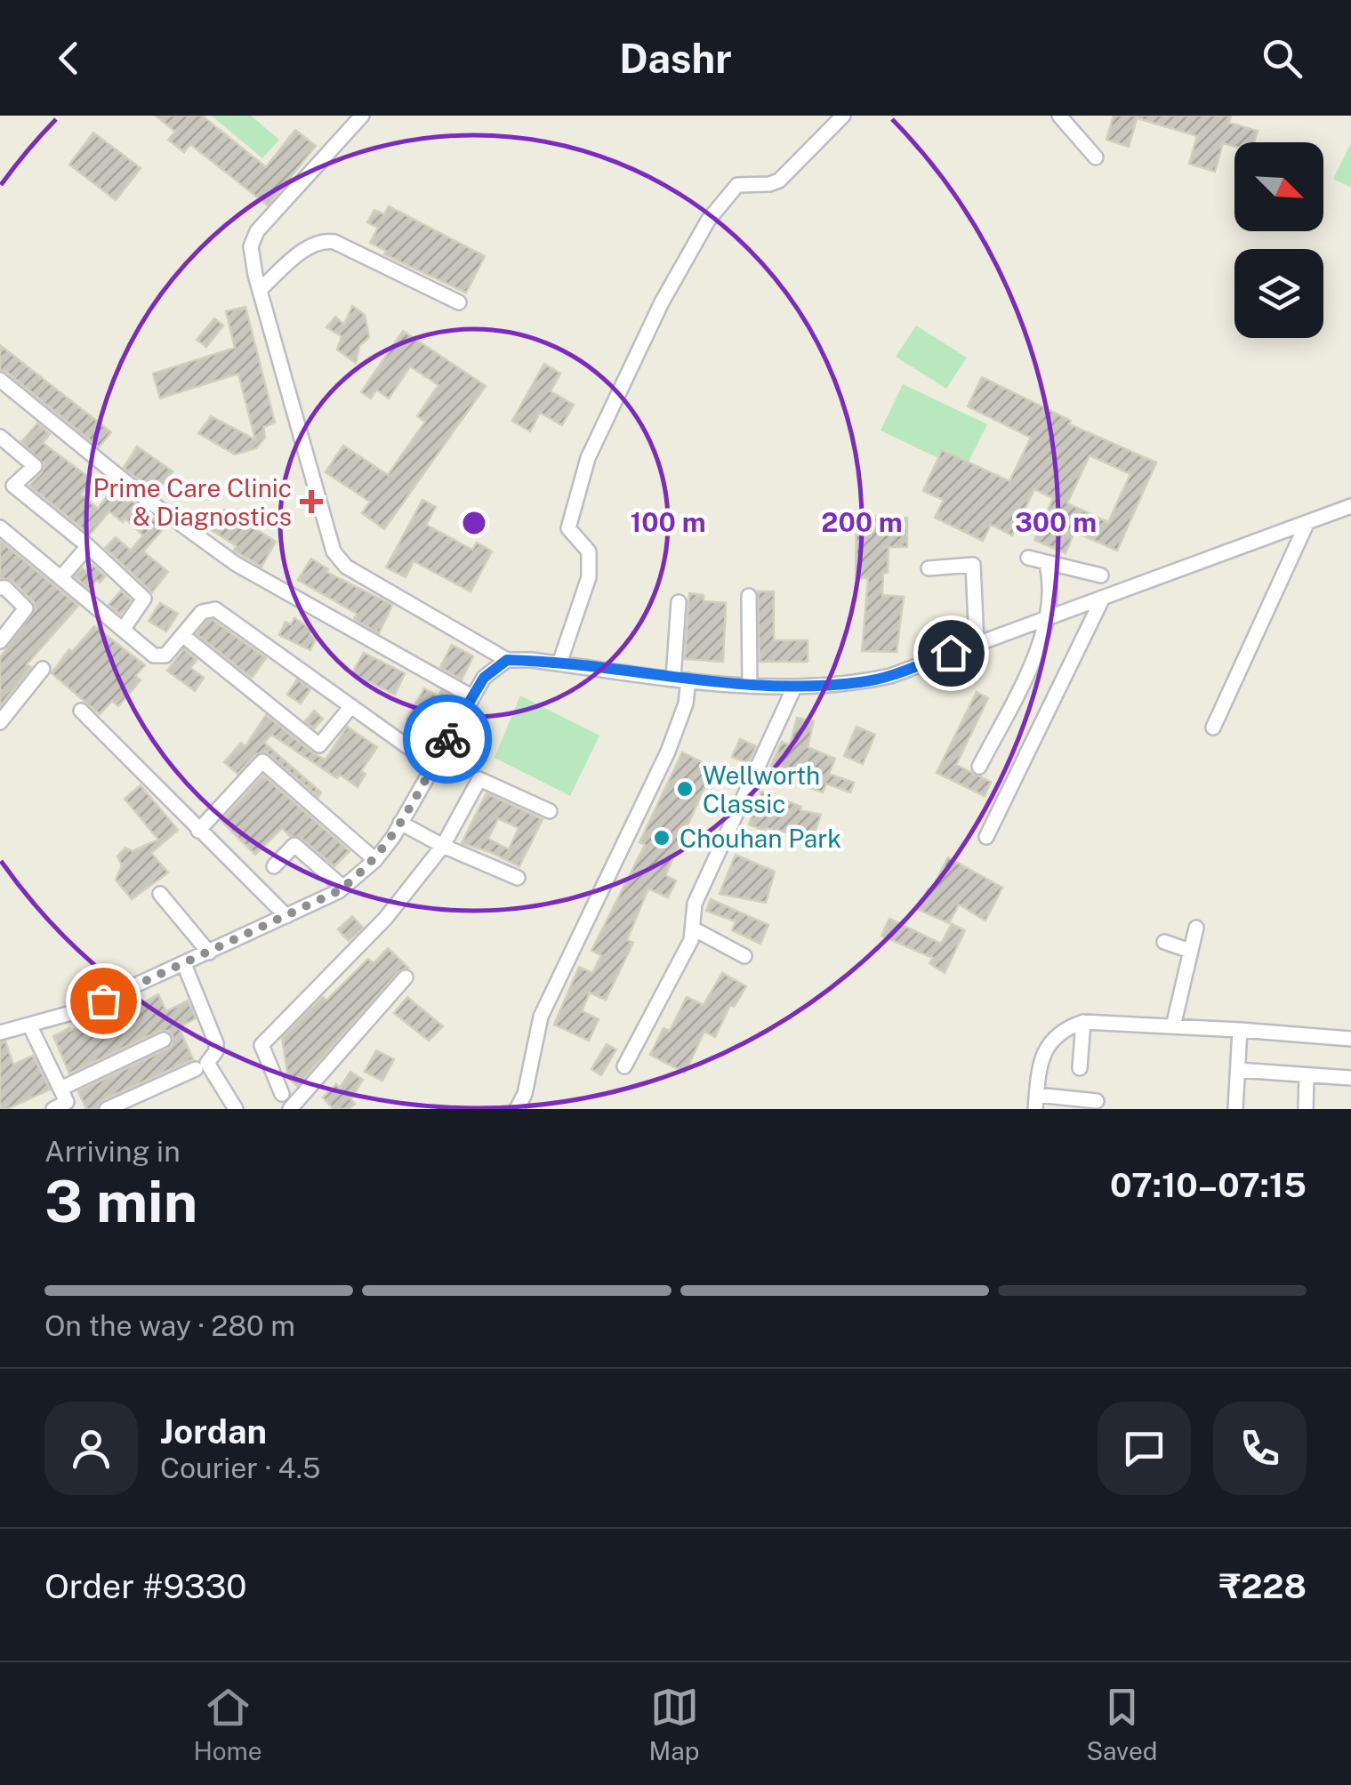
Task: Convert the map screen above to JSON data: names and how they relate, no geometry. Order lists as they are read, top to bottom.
{
  "places": {
    "health": ["Prime Care Clinic & Diagnostics"],
    "other": ["Wellworth Classic", "Chouhan Park"]
  },
  "north": "bottom right",
  "page": {
    "header": "Dashr",
    "heading": ["3 min", "Arriving in", "07:10–07:15"],
    "panel": [
      "Jordan",
      "Courier · 4.5",
      "Order #9330",
      "₹228"
    ],
    "bar": "On the way · 280 m",
    "tabs": ["Home", "Map", "Saved"]
  },
  "rings": ["100 m", "200 m", "300 m"]
}
